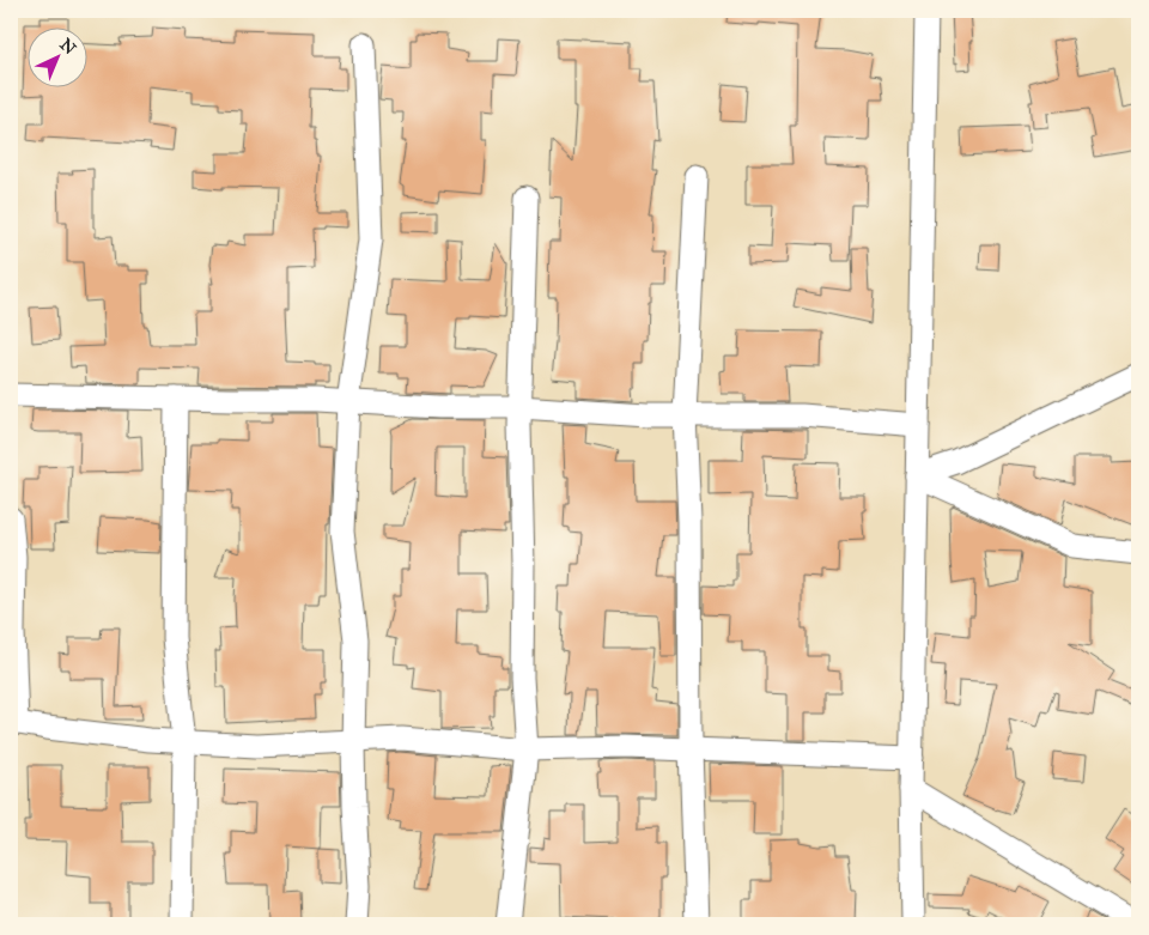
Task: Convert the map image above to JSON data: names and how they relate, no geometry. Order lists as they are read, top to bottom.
{
  "north": "top right"
}
